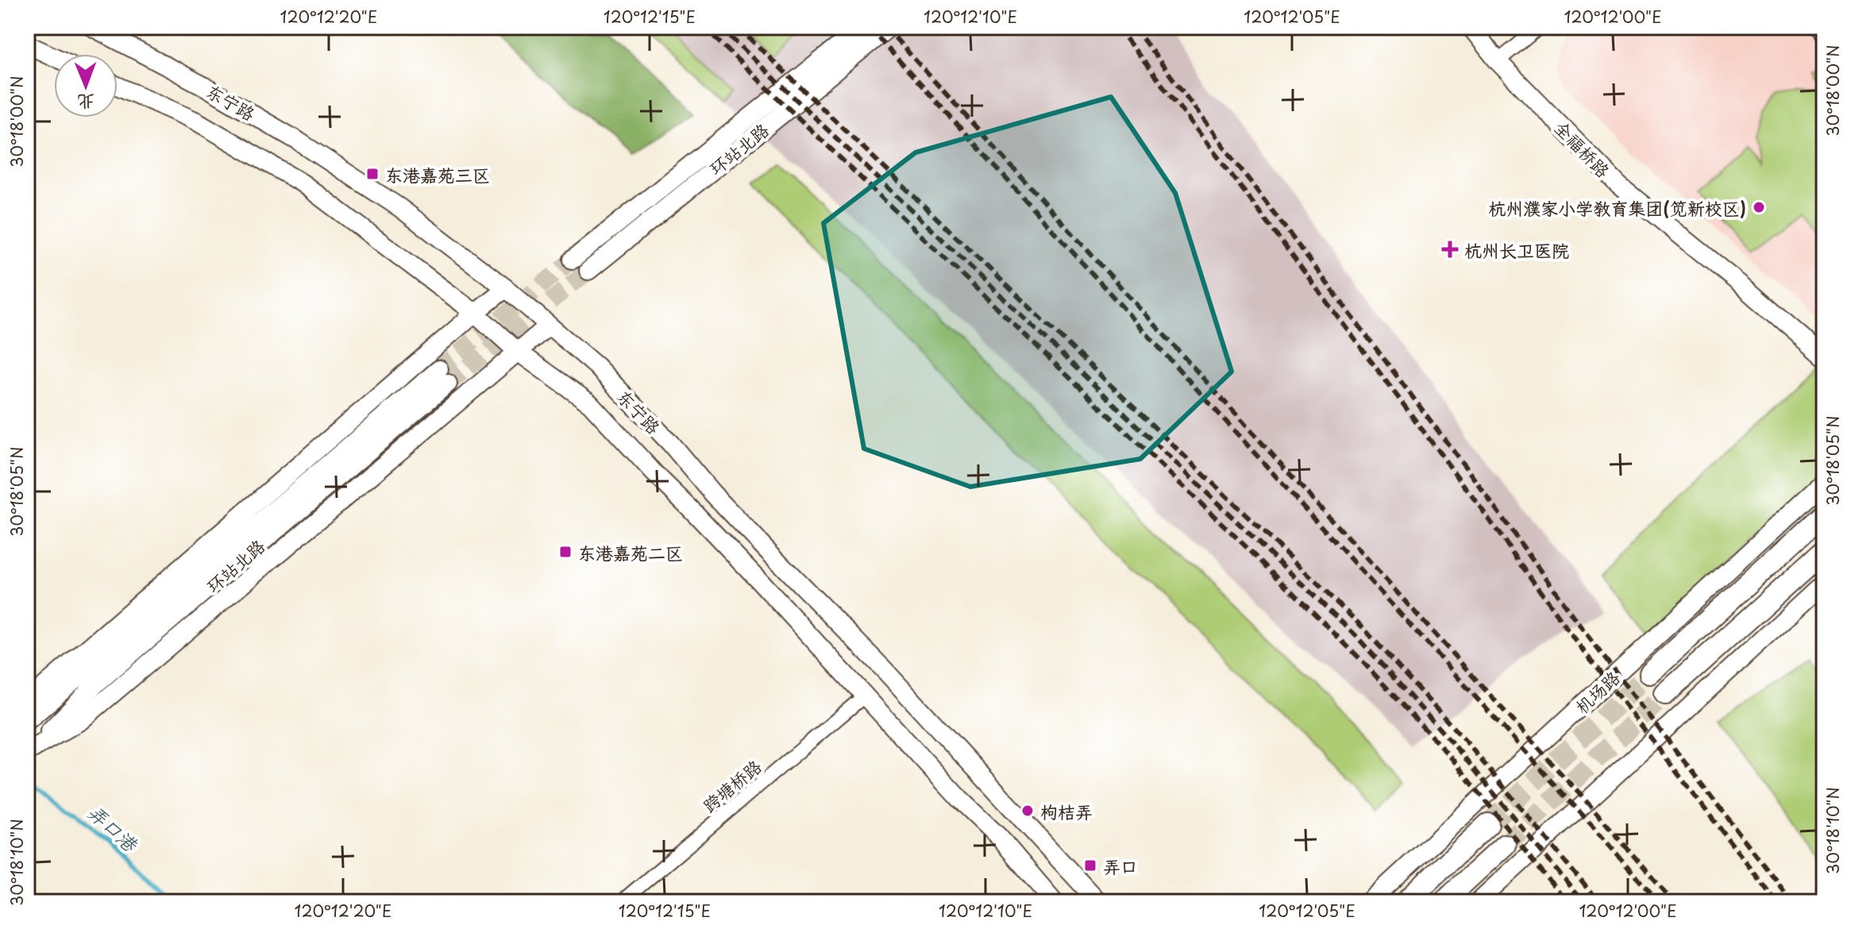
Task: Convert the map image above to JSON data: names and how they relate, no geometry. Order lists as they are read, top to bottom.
{
  "streets": {
    "main road": [
      "东宁路",
      "环站北路",
      "全福桥路",
      "机场路"
    ],
    "street": ["跨塘桥路"]
  },
  "crossings": [
    ["东宁路", "跨塘桥路"]
  ],
  "water": ["弄口港"],
  "places": {
    "transit": ["东港嘉苑三区", "东港嘉苑二区", "弄口"],
    "other": ["杭州濮家小学教育集团(笕新校区)", "枸桔弄"],
    "health": ["杭州长卫医院"]
  },
  "north": "bottom",
  "coordinates": [
    "120°12'20\"E",
    "120°12'15\"E",
    "120°12'10\"E",
    "120°12'05\"E",
    "120°12'00\"E",
    "30°18'00\"N",
    "30°18'05\"N",
    "30°18'10\"N"
  ]
}
